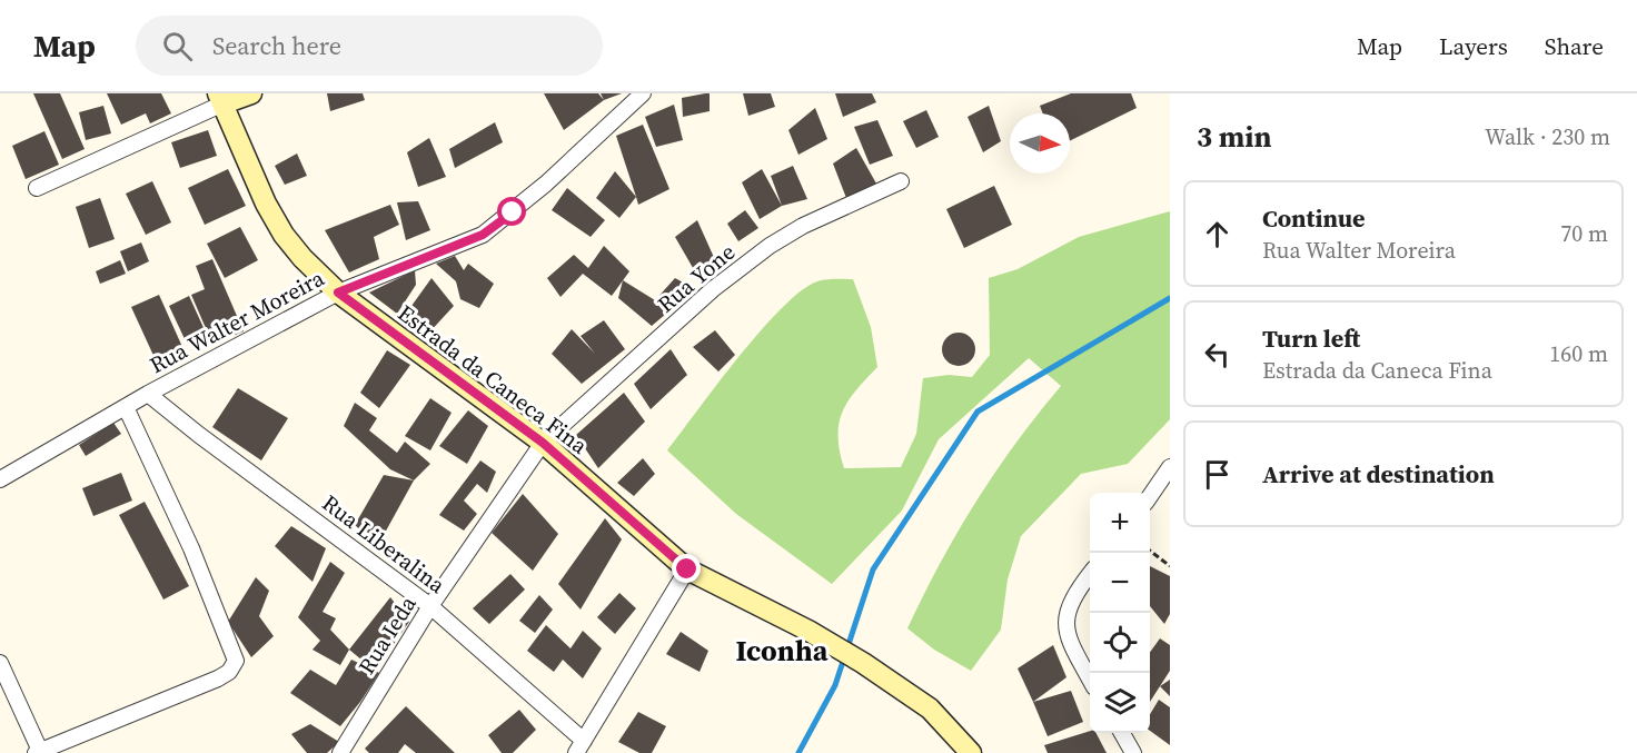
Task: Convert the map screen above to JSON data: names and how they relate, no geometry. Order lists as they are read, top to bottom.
{
  "streets": {
    "street": [
      "Rua Yone",
      "Rua Walter Moreira",
      "Estrada da Caneca Fina",
      "Rua Liberalina",
      "Rua Ieda"
    ]
  },
  "crossings": [
    ["Rua Yone", "Estrada da Caneca Fina"],
    ["Rua Yone", "Rua Ieda"],
    ["Rua Walter Moreira", "Estrada da Caneca Fina"],
    ["Rua Walter Moreira", "Rua Liberalina"],
    ["Estrada da Caneca Fina", "Rua Ieda"],
    ["Rua Liberalina", "Rua Ieda"]
  ],
  "districts": ["Iconha"],
  "north": "right",
  "page": {
    "header": "Map",
    "search": "Search here",
    "nav": ["Map", "Layers", "Share"],
    "heading": ["3 min", "Walk · 230 m"],
    "list": [
      ["Continue", "Rua Walter Moreira", "70 m"],
      ["Turn left", "Estrada da Caneca Fina", "160 m"],
      "Arrive at destination"
    ],
    "map_buttons": ["+", "−"]
  }
}
